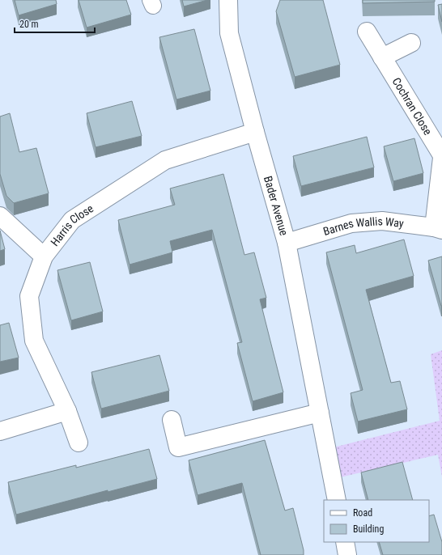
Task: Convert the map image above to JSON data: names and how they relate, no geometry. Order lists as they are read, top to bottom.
{
  "streets": {
    "street": [
      "Cochran Close",
      "Bader Avenue",
      "Harris Close",
      "Barnes Wallis Way"
    ]
  },
  "crossings": [
    ["Bader Avenue", "Harris Close"],
    ["Bader Avenue", "Barnes Wallis Way"]
  ],
  "legend": ["Road", "Building"],
  "scale_bar": "20 m"
}
